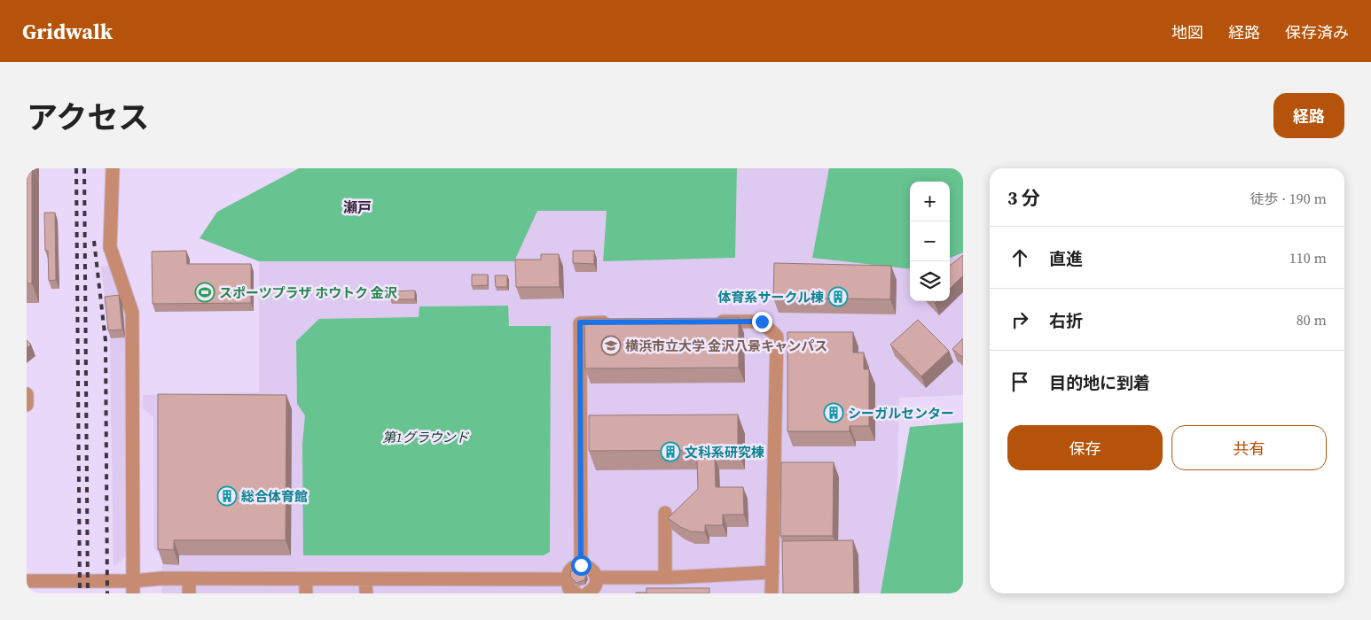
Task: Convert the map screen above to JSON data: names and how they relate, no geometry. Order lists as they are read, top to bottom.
{
  "districts": ["瀬戸"],
  "parks": ["第1グラウンド"],
  "places": {
    "sports": ["スポーツプラザ ホウトク 金沢"],
    "building": [
      "体育系サークル棟",
      "シーガルセンター",
      "文科系研究棟",
      "総合体育館"
    ],
    "school or university": ["横浜市立大学 金沢八景キャンパス"]
  },
  "page": {
    "header": "Gridwalk",
    "nav": ["地図", "経路", "保存済み"],
    "title": "アクセス",
    "buttons": [
      "経路",
      ["保存", "共有"]
    ],
    "heading": ["3 分", "徒歩 · 190 m"],
    "map_buttons": ["+", "−"],
    "list": [
      ["直進", "110 m"],
      ["右折", "80 m"],
      "目的地に到着"
    ]
  }
}
